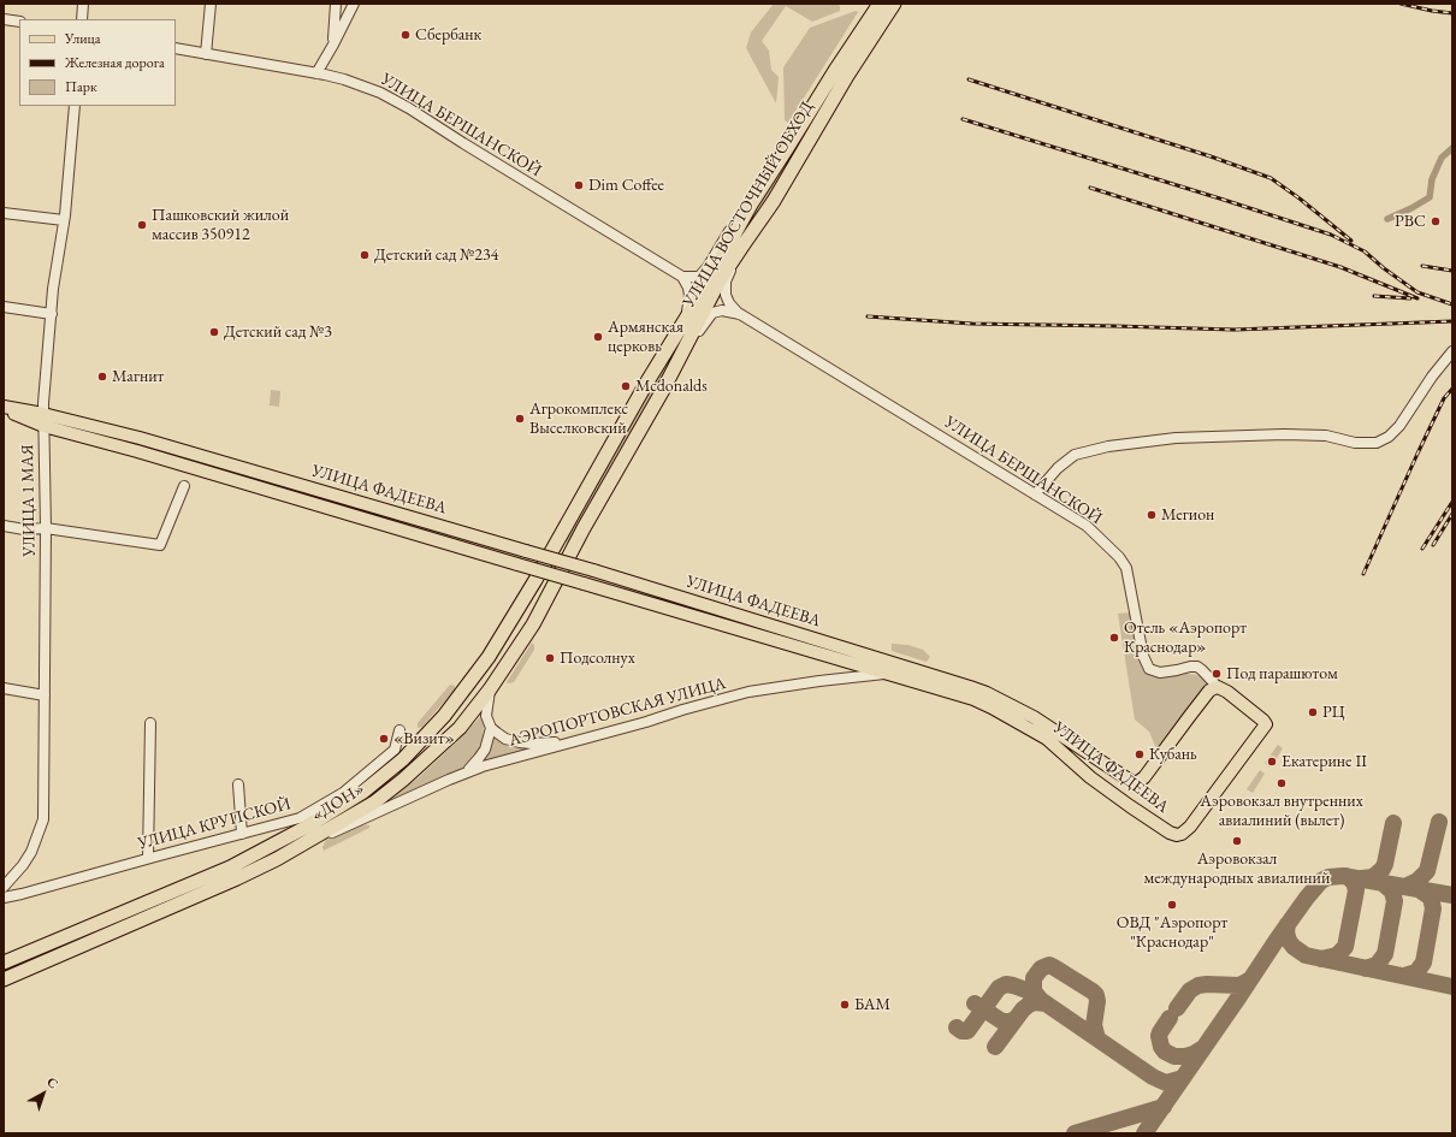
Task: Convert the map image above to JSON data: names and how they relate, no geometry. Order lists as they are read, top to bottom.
{
  "streets": {
    "highway": ["УЛИЦА ВОСТОЧНЫЙ ОБХОД", "«ДОН»"],
    "main road": ["УЛИЦА ФАДЕЕВА"],
    "street": [
      "УЛИЦА БЕРШАНСКОЙ",
      "УЛИЦА 1 МАЯ",
      "АЭРОПОРТОВСКАЯ УЛИЦА",
      "УЛИЦА КРУПСКОЙ"
    ]
  },
  "crossings": [
    ["УЛИЦА БЕРШАНСКОЙ", "УЛИЦА ВОСТОЧНЫЙ ОБХОД"],
    ["УЛИЦА БЕРШАНСКОЙ", "УЛИЦА ФАДЕЕВА"],
    ["УЛИЦА ВОСТОЧНЫЙ ОБХОД", "«ДОН»"],
    ["УЛИЦА ФАДЕЕВА", "УЛИЦА 1 МАЯ"],
    ["УЛИЦА ФАДЕЕВА", "АЭРОПОРТОВСКАЯ УЛИЦА"],
    ["АЭРОПОРТОВСКАЯ УЛИЦА", "«ДОН»"]
  ],
  "places": [
    "Сбербанк",
    "Dim Coffee",
    "РВС",
    "Пашковский жилой массив 350912",
    "Детский сад №234",
    "Детский сад №3",
    "Армянская церковь",
    "Магнит",
    "Mcdonalds",
    "Агрокомплекс Выселковский",
    "Мегион",
    "Отель «Аэропорт Краснодар»",
    "Подсолнух",
    "Под парашютом",
    "РЦ",
    "«Визит»",
    "Кубань",
    "Екатерине II",
    "Аэровокзал внутренних авиалиний (вылет)",
    "Аэровокзал международных авиалиний",
    "ОВД \"Аэропорт \"Краснодар\"",
    "БАМ"
  ],
  "legend": ["Улица", "Железная дорога", "Парк"],
  "north": "top right"
}
